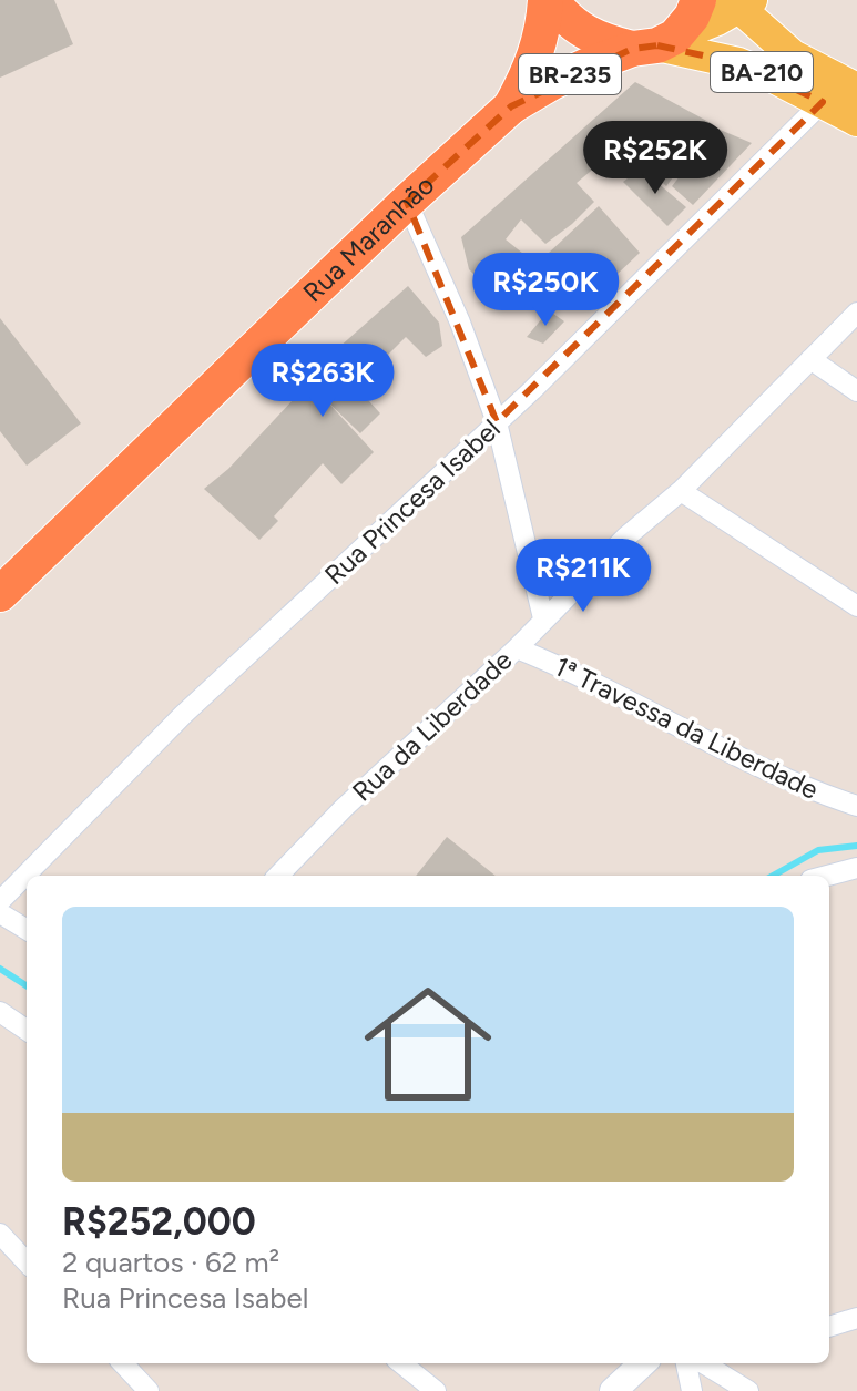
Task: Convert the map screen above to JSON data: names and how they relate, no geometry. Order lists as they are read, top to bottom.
{
  "streets": {
    "highway": ["BA-210", "BR-235", "Rua Maranhão"],
    "street": ["Rua Princesa Isabel", "Rua da Liberdade", "1ª Travessa da Liberdade"]
  },
  "crossings": [
    ["BA-210", "BR-235"],
    ["BA-210", "Rua Princesa Isabel"],
    ["BR-235", "Rua Maranhão"],
    ["Rua da Liberdade", "1ª Travessa da Liberdade"]
  ],
  "page": {
    "price": [
      "R$252K",
      "R$250K",
      "R$263K",
      "R$211K"
    ],
    "list": [
      {
        "name": "R$252,000",
        "note": "2 quartos · 62 m² · Rua Princesa Isabel"
      }
    ]
  }
}
